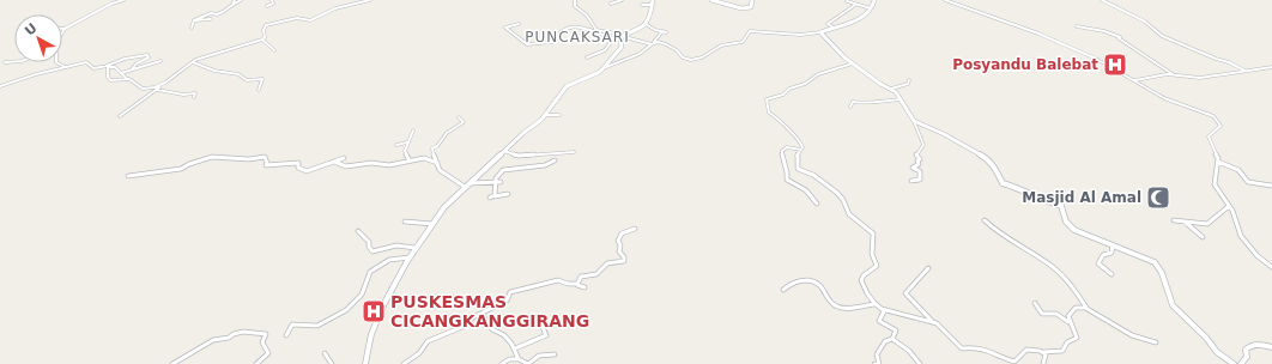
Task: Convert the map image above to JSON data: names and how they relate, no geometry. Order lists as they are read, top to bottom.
{
  "districts": ["PUNCAKSARI"],
  "places": {
    "hospital": ["Posyandu Balebat", "PUSKESMAS CICANGKANGGIRANG"],
    "mosque": ["Masjid Al Amal"]
  },
  "north": "top left"
}
